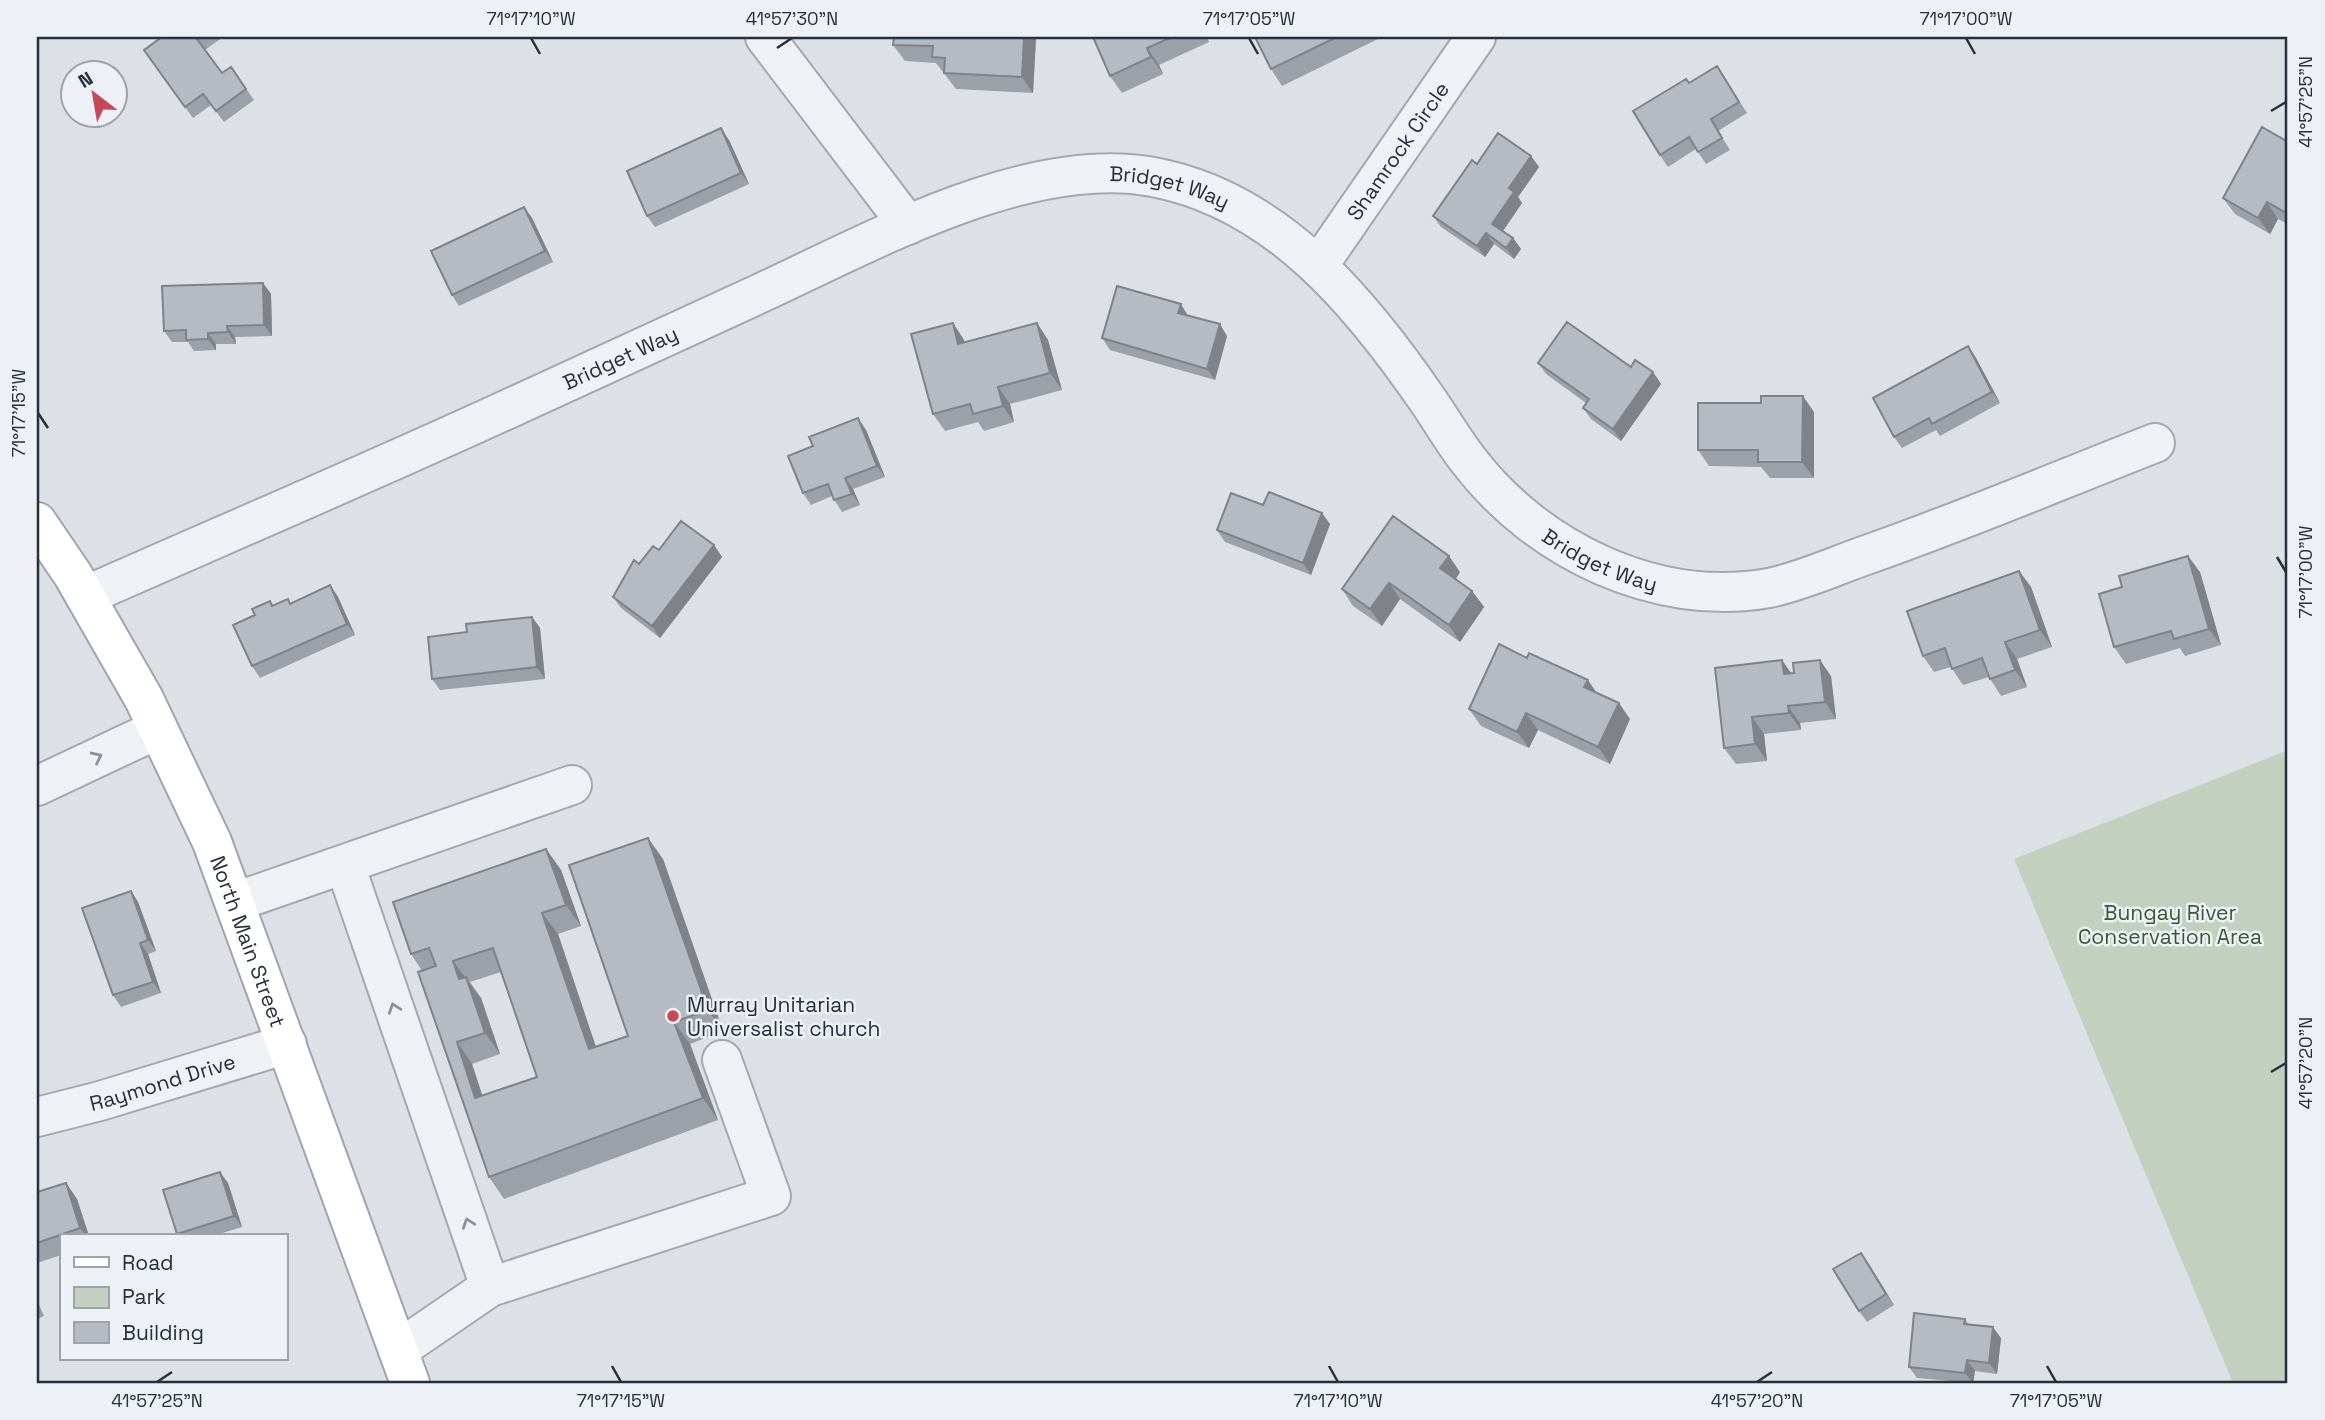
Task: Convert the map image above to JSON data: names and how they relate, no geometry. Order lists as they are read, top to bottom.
{
  "streets": {
    "main road": ["North Main Street"],
    "street": ["Shamrock Circle", "Bridget Way", "Raymond Drive"]
  },
  "crossings": [
    ["Shamrock Circle", "Bridget Way"],
    ["Bridget Way", "North Main Street"],
    ["North Main Street", "Raymond Drive"]
  ],
  "parks": ["Bungay River Conservation Area"],
  "places": ["Murray Unitarian Universalist church"],
  "legend": ["Road", "Park", "Building"],
  "north": "top left",
  "coordinates": [
    "71°17'10\"W",
    "41°57'30\"N",
    "71°17'05\"W",
    "71°17'00\"W",
    "41°57'25\"N",
    "71°17'15\"W",
    "41°57'20\"N"
  ]
}
